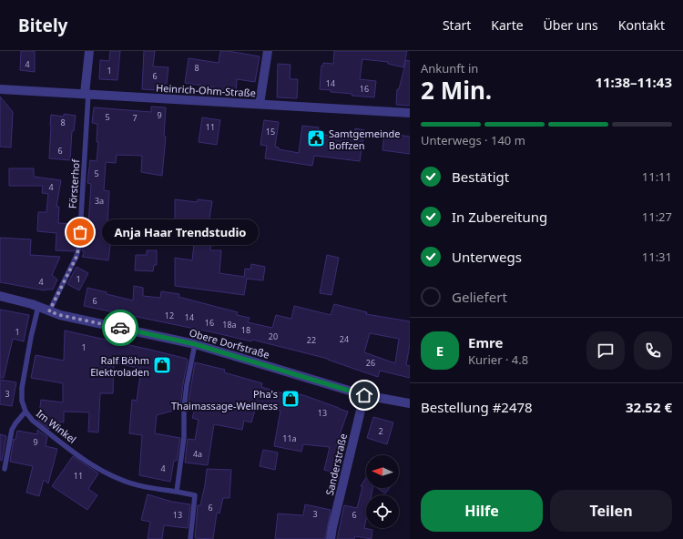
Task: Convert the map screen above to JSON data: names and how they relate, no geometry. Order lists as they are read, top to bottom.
{
  "streets": {
    "street": ["Heinrich-Ohm-Straße", "Obere Dorfstraße", "Sanderstraße"],
    "lane": ["Försterhof", "Im Winkel"]
  },
  "crossings": [
    ["Heinrich-Ohm-Straße", "Försterhof"],
    ["Försterhof", "Obere Dorfstraße"],
    ["Obere Dorfstraße", "Im Winkel"],
    ["Obere Dorfstraße", "Sanderstraße"]
  ],
  "places": {
    "public building": ["Samtgemeinde Boffzen"],
    "other": ["Anja Haar Trendstudio"],
    "shop": ["Ralf Böhm Elektroladen", "Pha's Thaimassage-Wellness"]
  },
  "house_numbers": [
    "4",
    "8",
    "1",
    "6",
    "14",
    "16",
    "9",
    "5",
    "7",
    "8",
    "11",
    "15",
    "6",
    "5",
    "4",
    "3a",
    "1",
    "4",
    "6",
    "12",
    "14",
    "16",
    "18a",
    "18",
    "1",
    "20",
    "24",
    "22",
    "1",
    "26",
    "3",
    "13",
    "2",
    "11a",
    "9",
    "4a",
    "4",
    "11",
    "6",
    "3",
    "13",
    "6"
  ],
  "north": "left",
  "page": {
    "header": "Bitely",
    "nav": [
      "Start",
      "Karte",
      "Über uns",
      "Kontakt"
    ],
    "heading": ["2 Min.", "Ankunft in", "11:38–11:43"],
    "panel": [
      "Emre",
      "Kurier · 4.8",
      "Bestellung #2478",
      "32.52 €"
    ],
    "bar": "Unterwegs · 140 m",
    "list": [
      ["Bestätigt", "11:11"],
      ["In Zubereitung", "11:27"],
      ["Unterwegs", "11:31"],
      "Geliefert"
    ],
    "bubble": "Anja Haar Trendstudio",
    "round": "E",
    "buttons": ["Hilfe", "Teilen"]
  }
}
